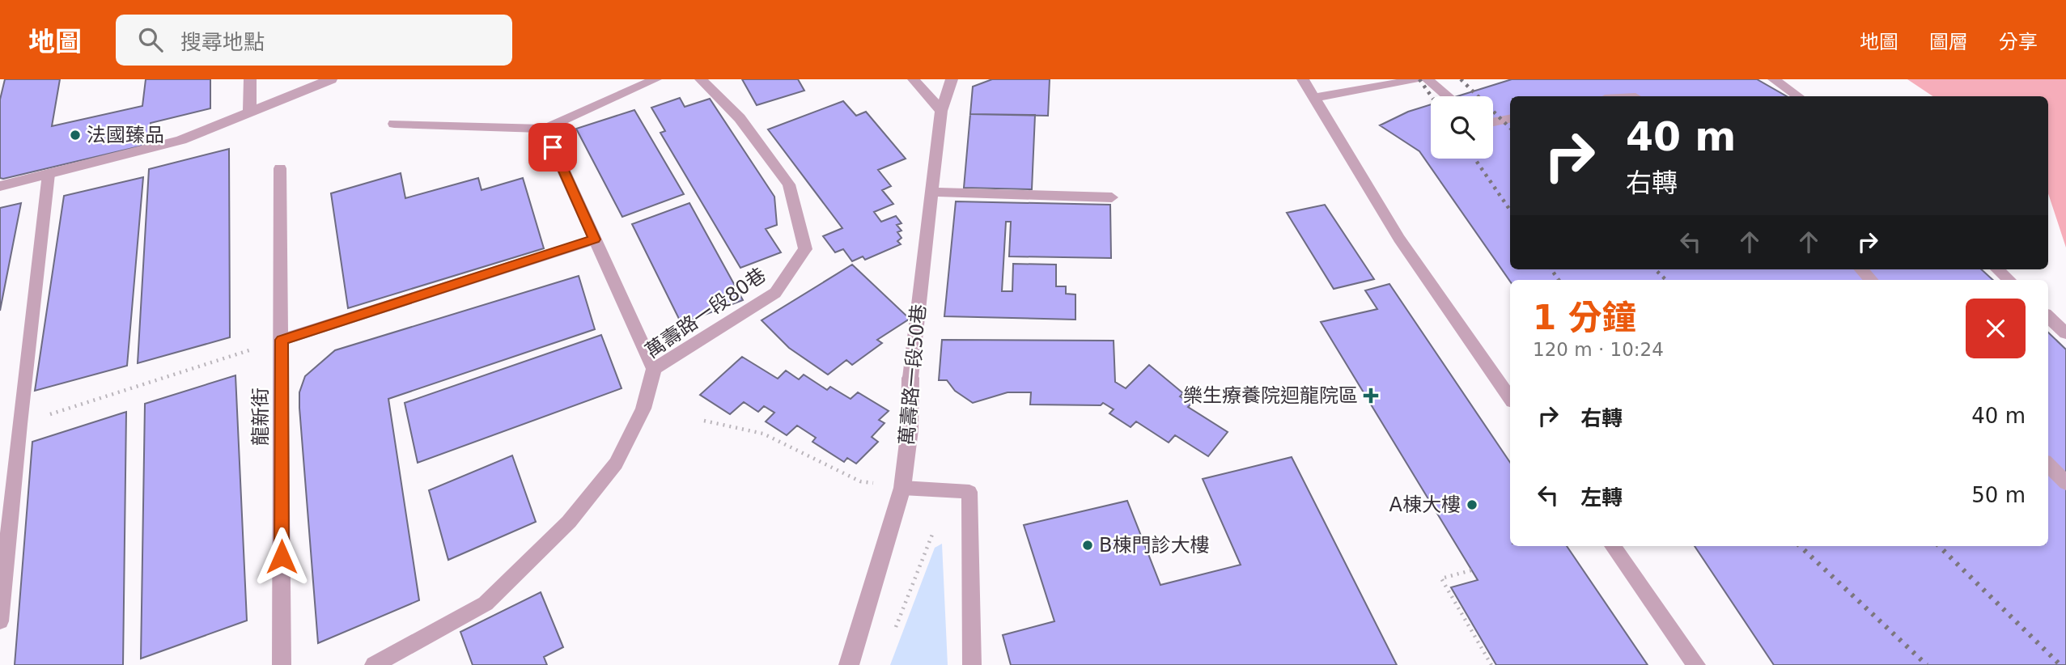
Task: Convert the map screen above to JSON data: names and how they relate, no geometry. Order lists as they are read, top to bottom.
{
  "streets": {
    "street": ["萬壽路一段50巷"],
    "lane": ["萬壽路一段80巷", "龍新街"]
  },
  "places": {
    "other": ["法國臻品", "A棟大樓", "B棟門診大樓"],
    "health": ["樂生療養院迴龍院區"]
  },
  "page": {
    "header": "地圖",
    "search": "搜尋地點",
    "nav": ["地圖", "圖層", "分享"],
    "turn": ["40 m", "右轉"],
    "heading": ["1 分鐘", "120 m · 10:24"],
    "list": [
      {
        "name": "右轉",
        "value": "40 m"
      },
      {
        "name": "左轉",
        "value": "50 m"
      }
    ]
  }
}
